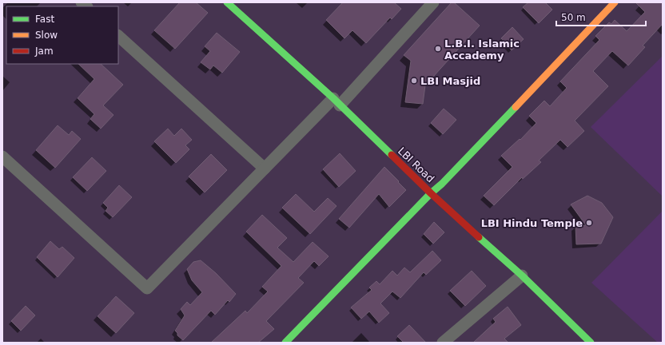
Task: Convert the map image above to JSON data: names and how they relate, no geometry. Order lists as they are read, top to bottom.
{
  "streets": {
    "street": ["LBI Road"]
  },
  "places": ["L.B.I. Islamic Accademy", "LBI Masjid", "LBI Hindu Temple"],
  "legend": ["Fast", "Slow", "Jam"],
  "scale_bar": "50 m"
}
